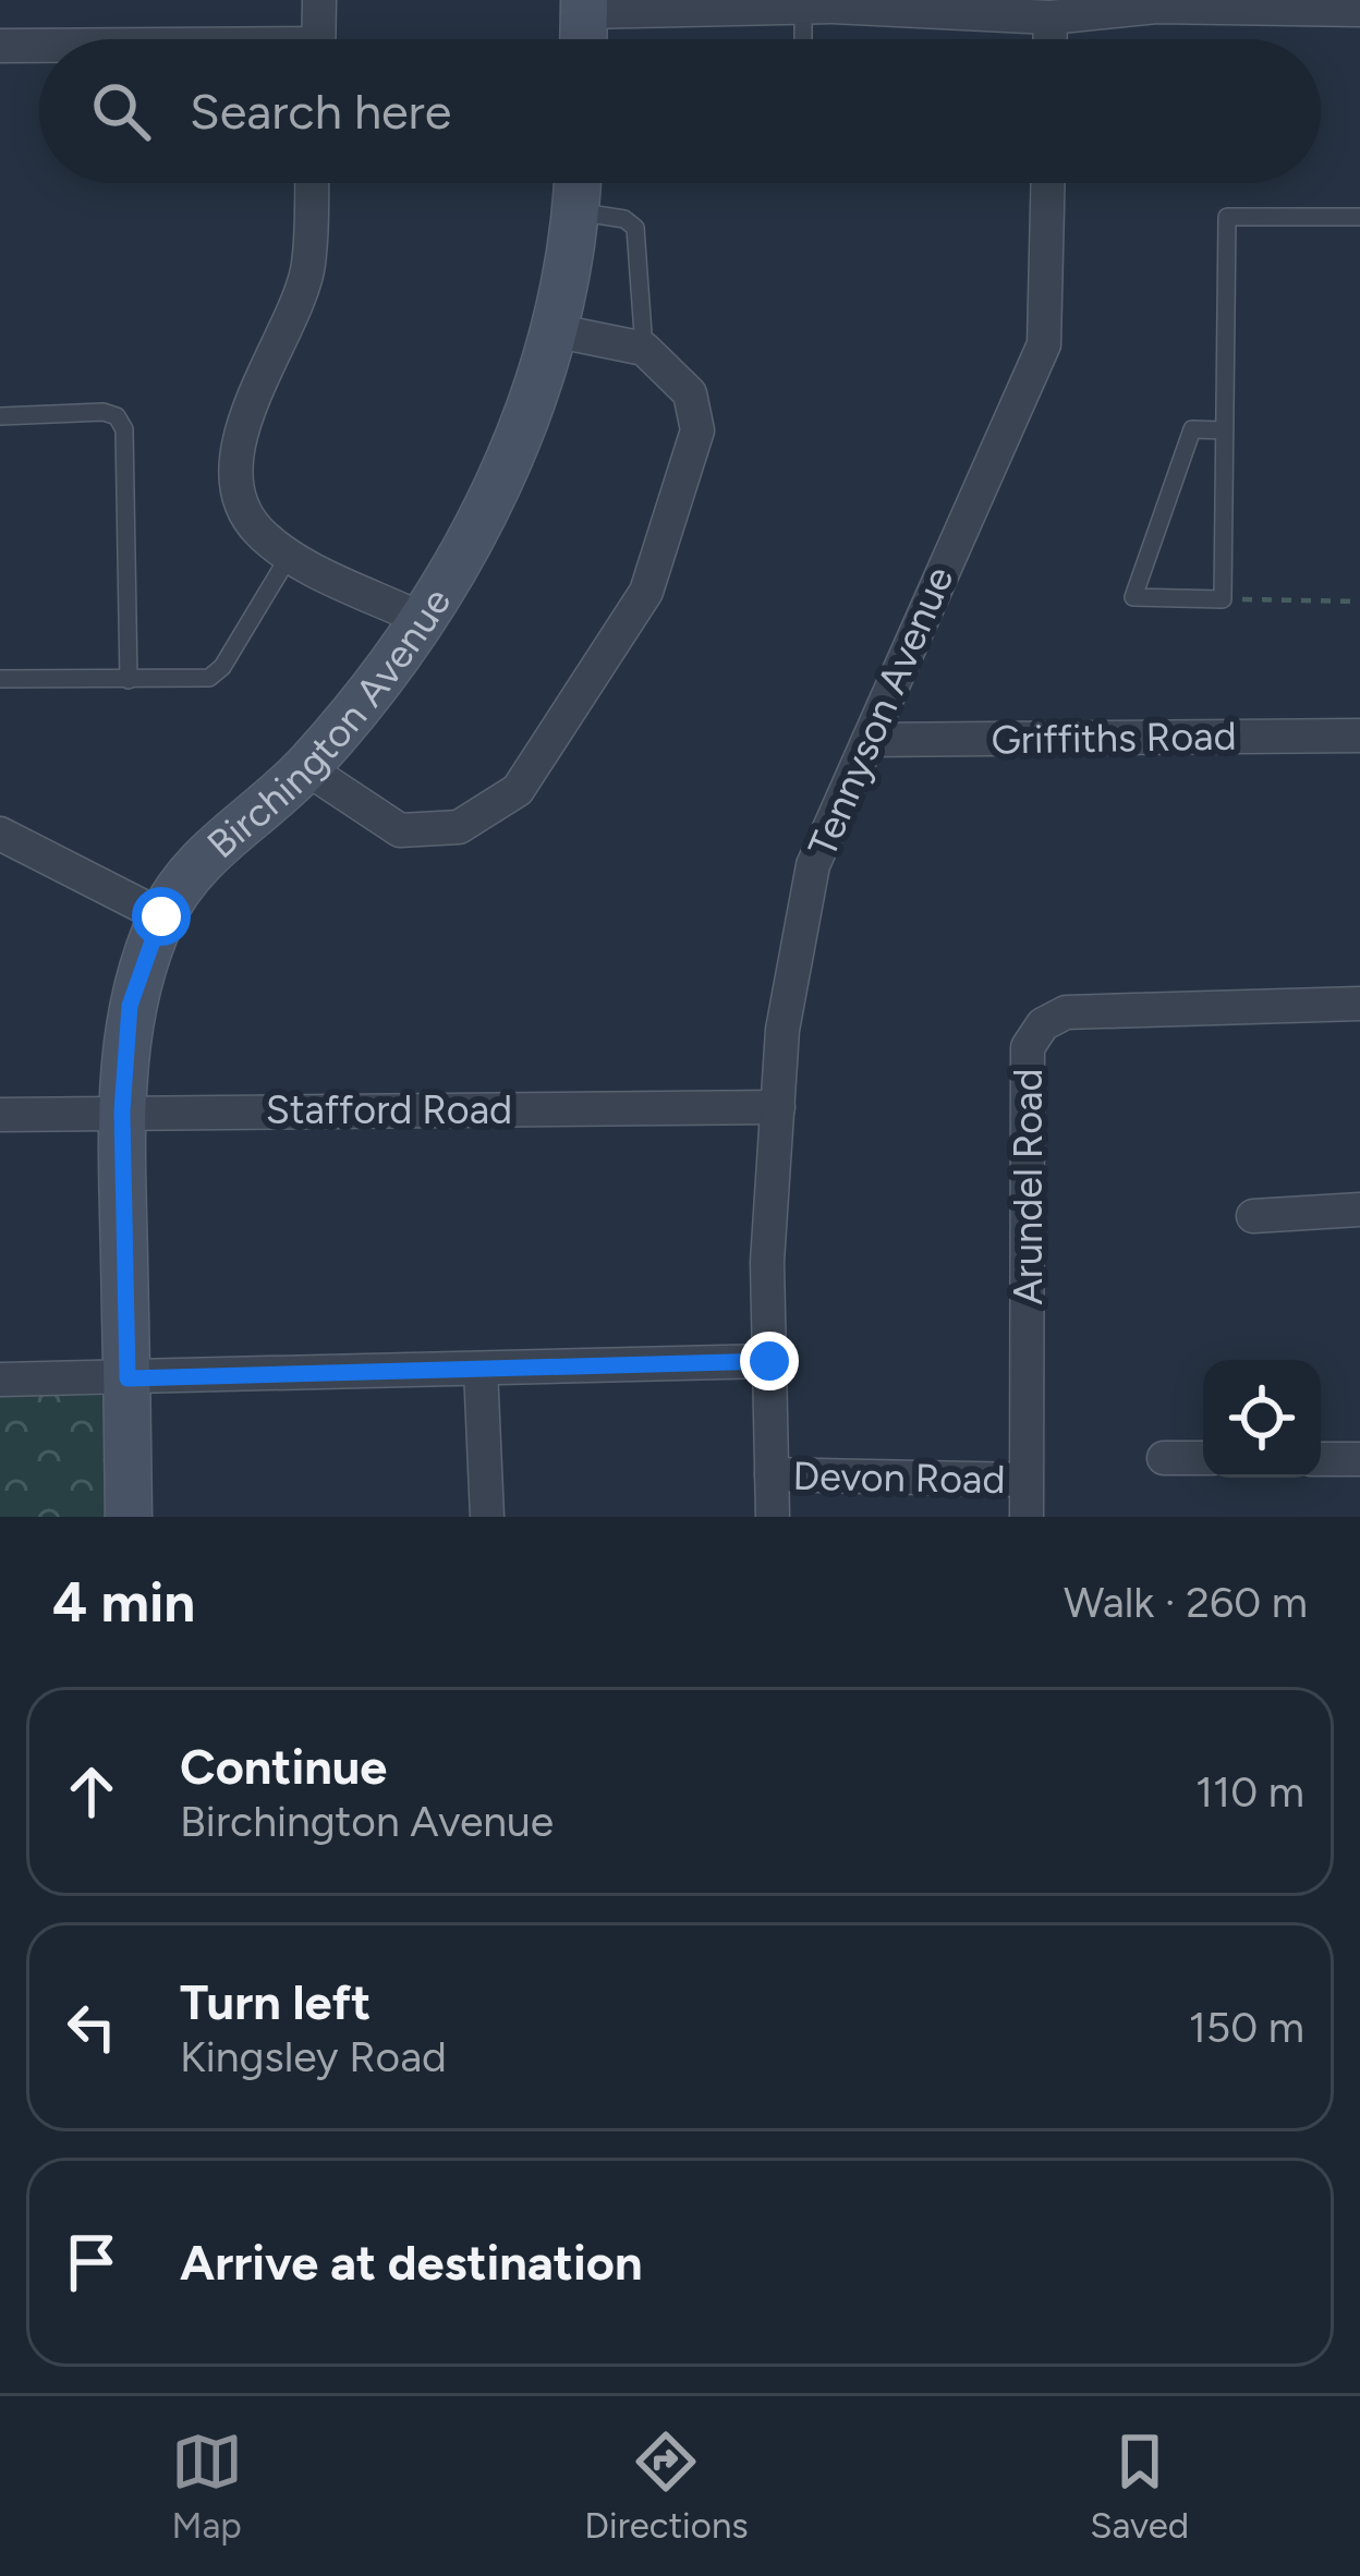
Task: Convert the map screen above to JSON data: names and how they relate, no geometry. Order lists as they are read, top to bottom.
{
  "streets": {
    "street": [
      "Tennyson Avenue",
      "Birchington Avenue",
      "Griffiths Road",
      "Stafford Road",
      "Arundel Road",
      "Devon Road"
    ]
  },
  "crossings": [
    ["Tennyson Avenue", "Griffiths Road"],
    ["Tennyson Avenue", "Stafford Road"],
    ["Tennyson Avenue", "Devon Road"],
    ["Birchington Avenue", "Stafford Road"],
    ["Arundel Road", "Devon Road"]
  ],
  "page": {
    "search": "Search here",
    "heading": ["4 min", "Walk · 260 m"],
    "list": [
      ["Continue", "Birchington Avenue", "110 m"],
      ["Turn left", "Kingsley Road", "150 m"],
      "Arrive at destination"
    ],
    "nav": ["Map", "Directions", "Saved"]
  }
}
